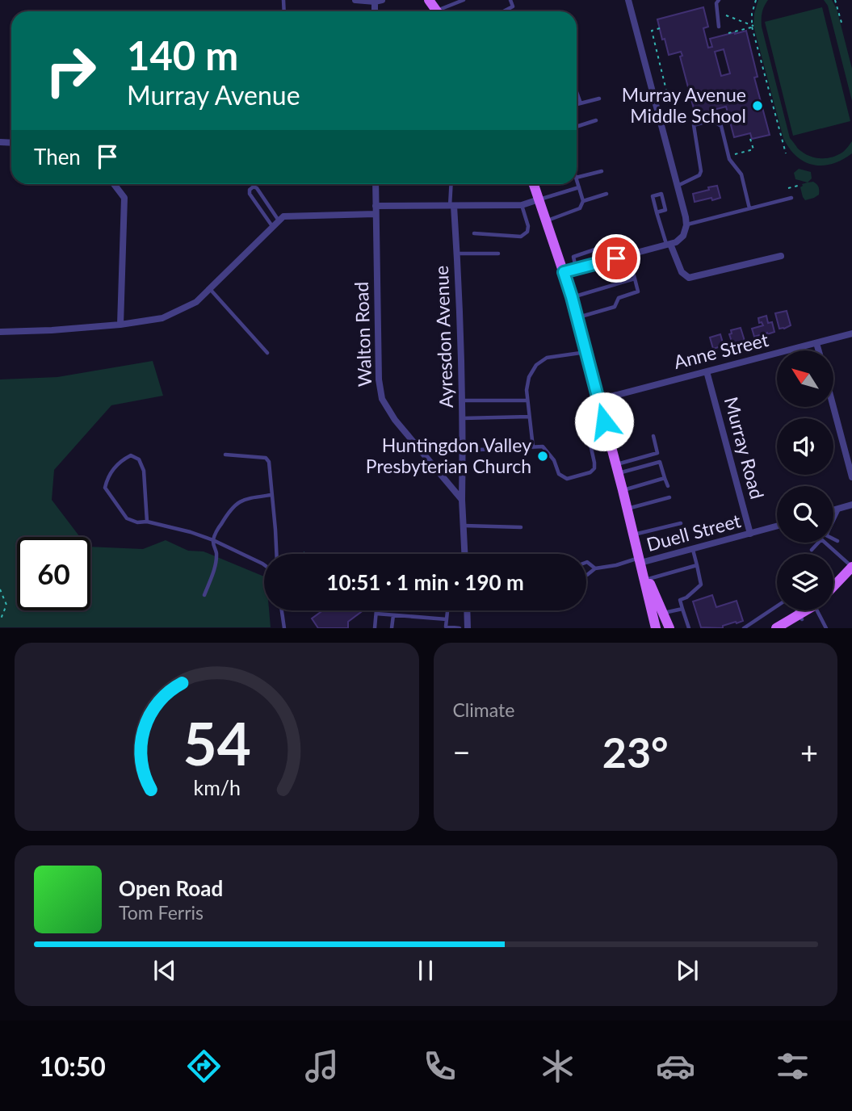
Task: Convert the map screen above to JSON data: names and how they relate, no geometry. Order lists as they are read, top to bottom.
{
  "streets": {
    "street": [
      "Walton Road",
      "Ayresdon Avenue",
      "Anne Street",
      "Murray Road",
      "Duell Street"
    ]
  },
  "crossings": [
    ["Walton Road", "Ayresdon Avenue"],
    ["Anne Street", "Murray Road"],
    ["Murray Road", "Duell Street"]
  ],
  "places": ["Murray Avenue Middle School", "Huntingdon Valley Presbyterian Church"],
  "north": "top left",
  "page": {
    "turn": ["140 m", "Murray Avenue"],
    "then": "Then",
    "limit": "60",
    "trip": "10:51 · 1 min · 190 m",
    "tile": "Climate",
    "heat": ["−", "23°", "+"],
    "song": ["Open Road", "Tom Ferris"],
    "tabs": "10:50",
    "gauge": ["54", "km/h"]
  }
}
